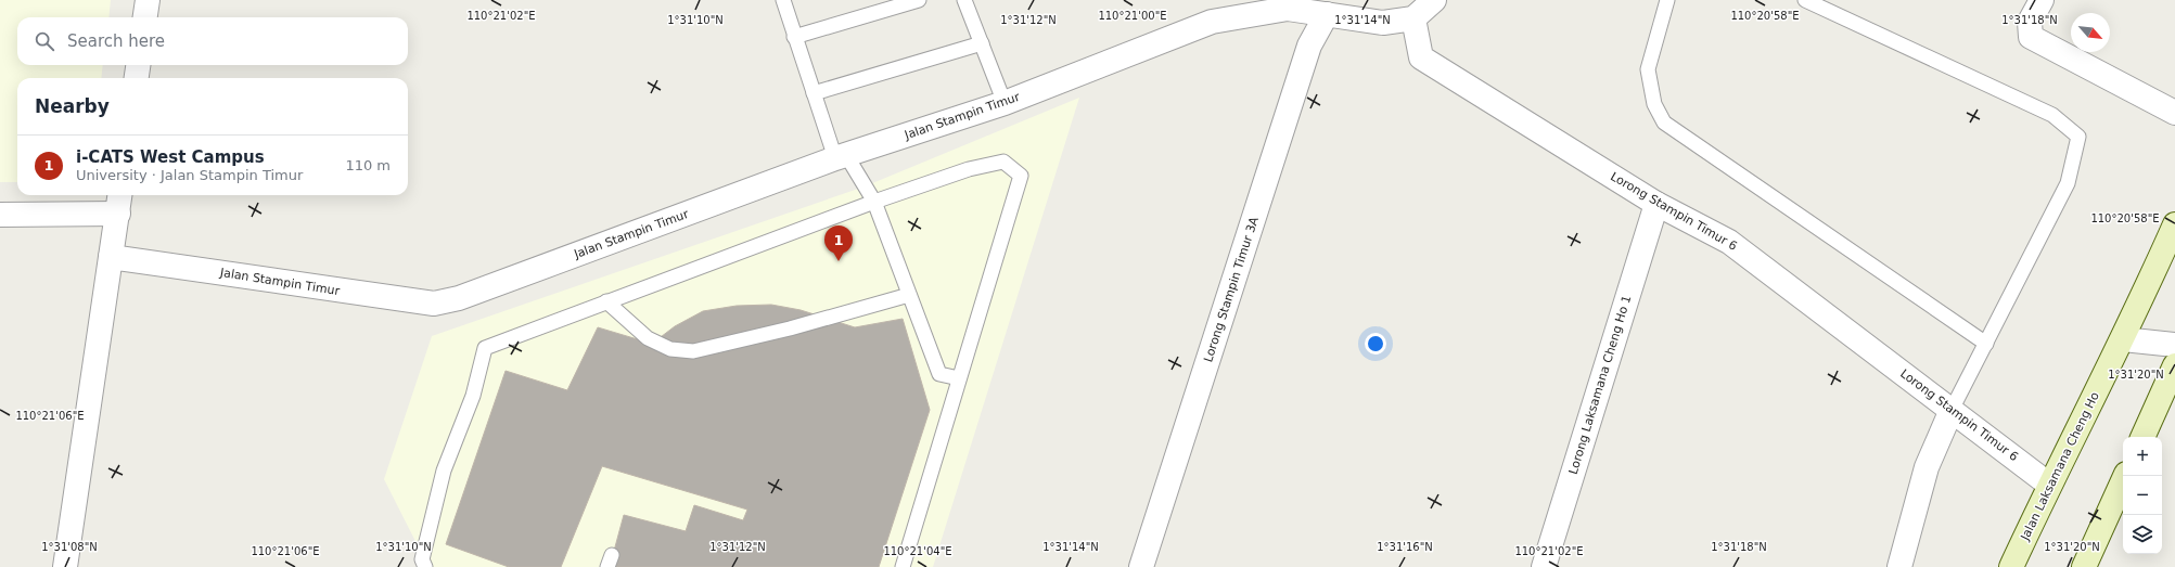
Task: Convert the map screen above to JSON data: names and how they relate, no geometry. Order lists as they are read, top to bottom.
{
  "streets": {
    "main road": ["Jalan Laksamana Cheng Ho"],
    "street": [
      "Jalan Stampin Timur",
      "Lorong Stampin Timur 6",
      "Lorong Stampin Timur 3A",
      "Lorong Laksamana Cheng Ho 1"
    ]
  },
  "crossings": [
    ["Jalan Stampin Timur", "Lorong Stampin Timur 6"],
    ["Jalan Stampin Timur", "Lorong Stampin Timur 3A"],
    ["Lorong Stampin Timur 6", "Lorong Laksamana Cheng Ho 1"],
    ["Lorong Stampin Timur 6", "Jalan Laksamana Cheng Ho"]
  ],
  "north": "bottom right",
  "page": {
    "search": "Search here",
    "heading": "Nearby",
    "list": [
      {
        "mark": "1",
        "name": "i-CATS West Campus",
        "note": "University · Jalan Stampin Timur",
        "value": "110 m"
      }
    ],
    "pins": "1",
    "map_buttons": ["+", "−"]
  },
  "coordinates": [
    "110°21'02\"E",
    "110°21'00\"E",
    "110°20'58\"E",
    "1°31'10\"N",
    "1°31'12\"N",
    "1°31'14\"N",
    "1°31'18\"N",
    "1°31'20\"N",
    "110°21'06\"E",
    "1°31'08\"N",
    "1°31'16\"N",
    "110°21'04\"E"
  ]
}
